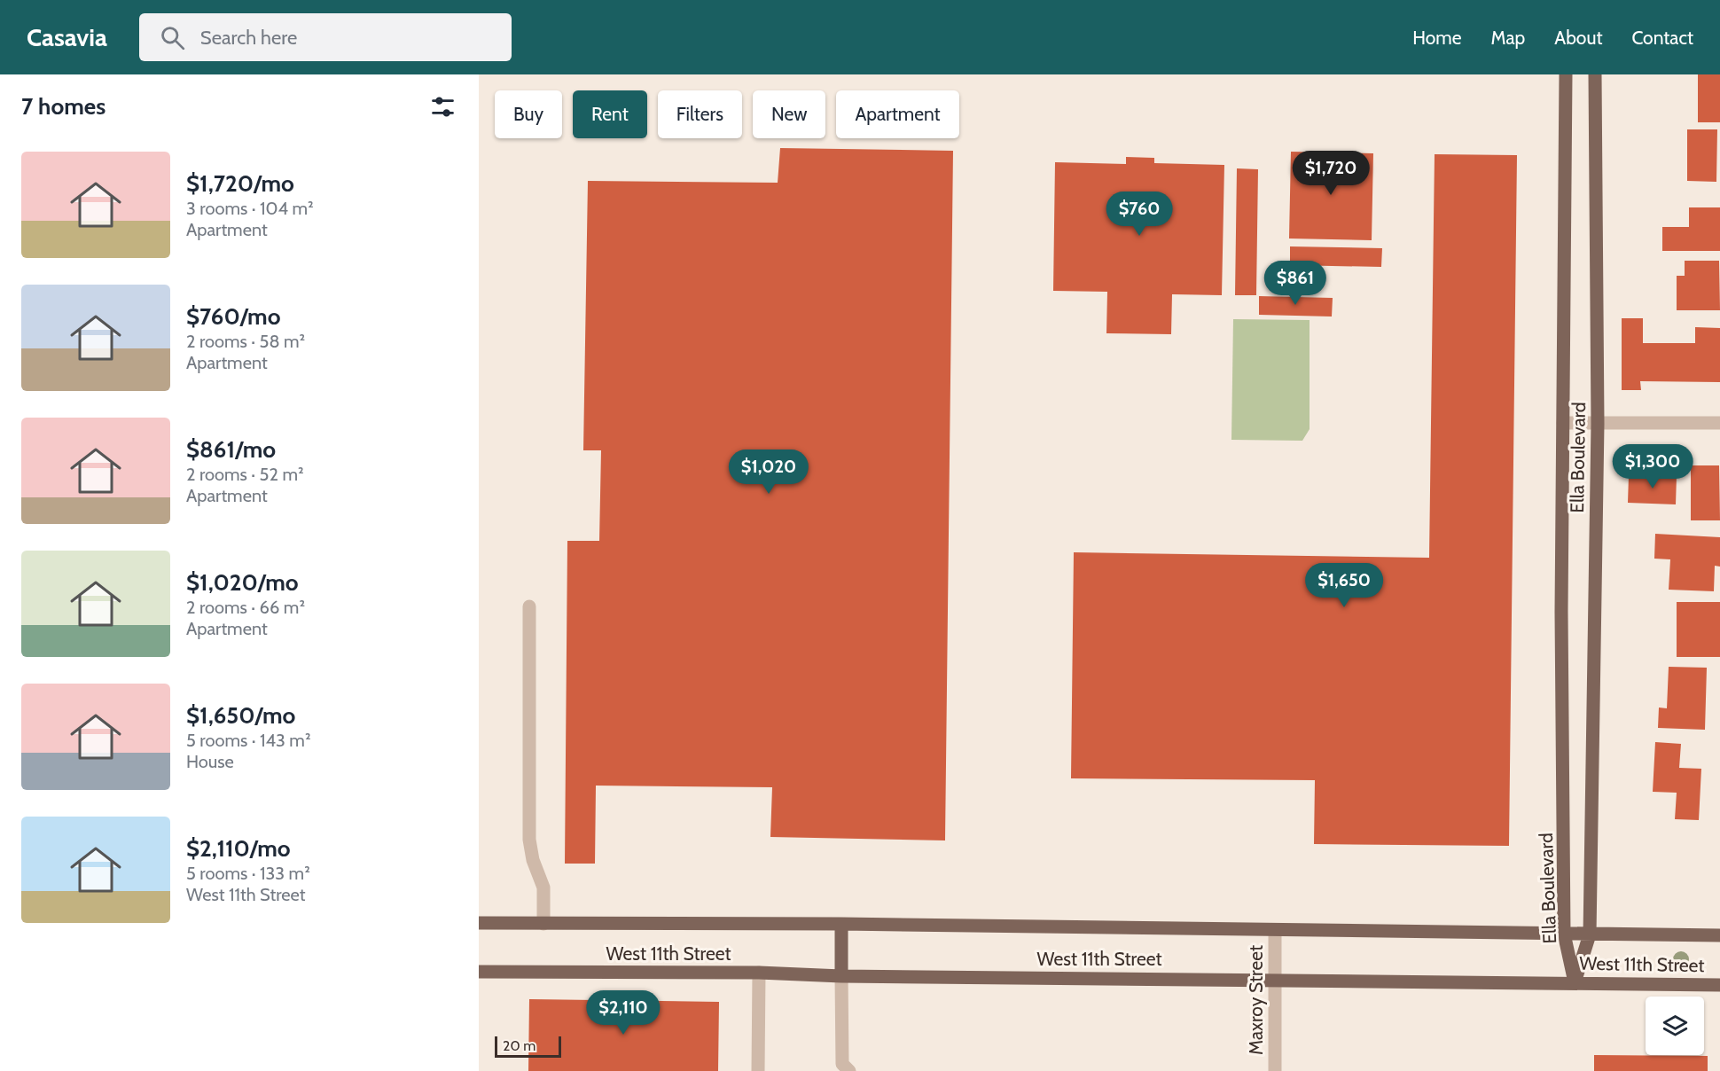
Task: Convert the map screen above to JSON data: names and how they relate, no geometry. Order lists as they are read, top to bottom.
{
  "streets": {
    "main road": ["Ella Boulevard", "West 11th Street"],
    "street": ["Maxroy Street"]
  },
  "crossings": [
    ["Ella Boulevard", "West 11th Street"],
    ["West 11th Street", "Maxroy Street"]
  ],
  "scale_bar": "20 m",
  "page": {
    "header": "Casavia",
    "search": "Search here",
    "nav": [
      "Home",
      "Map",
      "About",
      "Contact"
    ],
    "heading": "7 homes",
    "chip": [
      "Buy",
      "Rent",
      "Filters",
      "New",
      "Apartment"
    ],
    "list": [
      {
        "name": "$1,720/mo",
        "note": "3 rooms · 104 m² · Apartment"
      },
      {
        "name": "$760/mo",
        "note": "2 rooms · 58 m² · Apartment"
      },
      {
        "name": "$861/mo",
        "note": "2 rooms · 52 m² · Apartment"
      },
      {
        "name": "$1,020/mo",
        "note": "2 rooms · 66 m² · Apartment"
      },
      {
        "name": "$1,650/mo",
        "note": "5 rooms · 143 m² · House"
      },
      {
        "name": "$2,110/mo",
        "note": "5 rooms · 133 m² · West 11th Street"
      }
    ],
    "price": [
      "$1,720",
      "$760",
      "$861",
      "$1,300",
      "$1,020",
      "$1,650",
      "$2,110"
    ],
    "scale": "20 m"
  }
}
